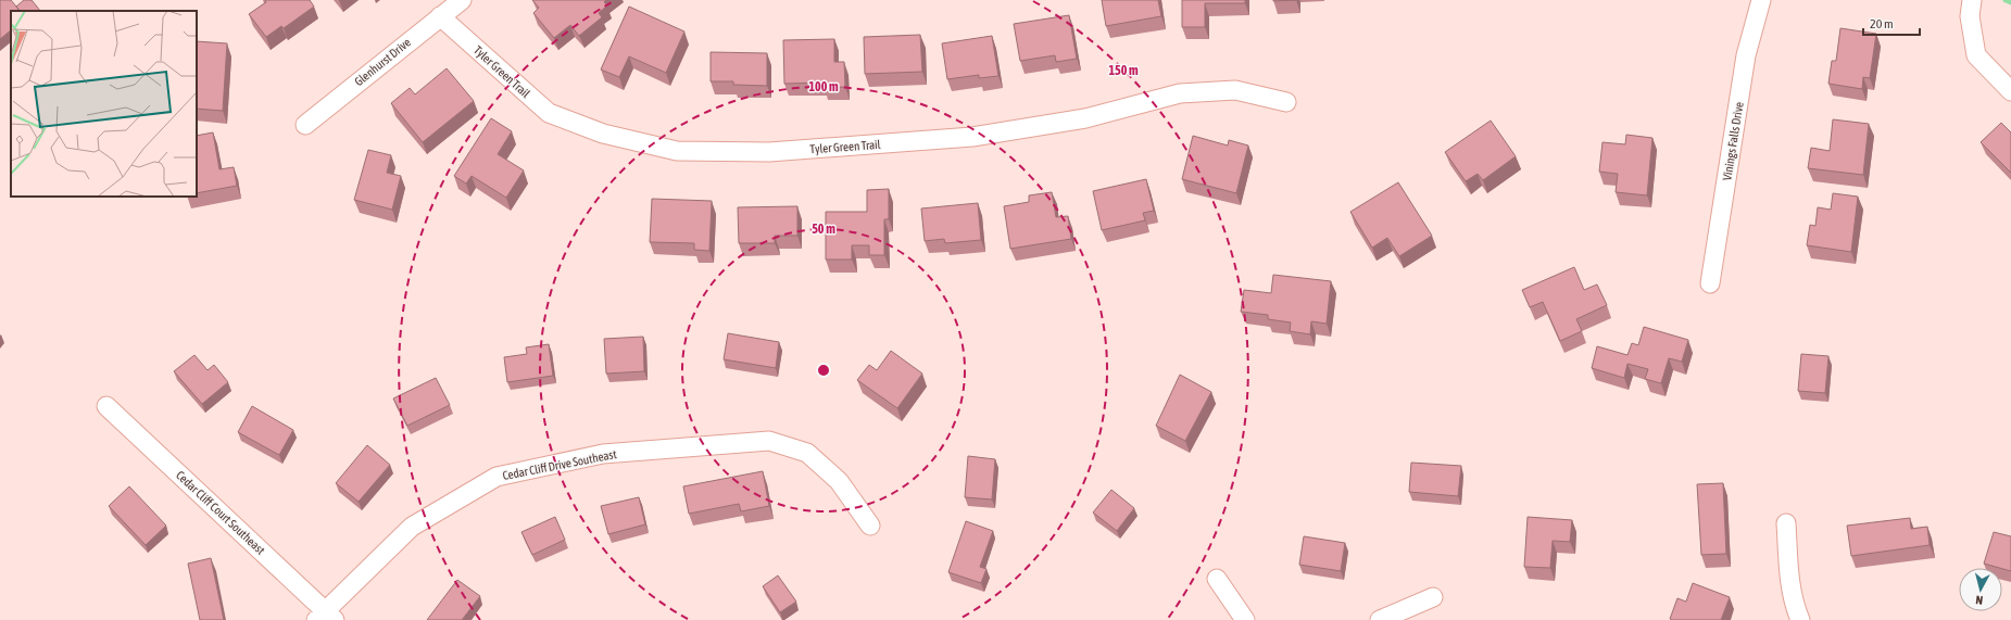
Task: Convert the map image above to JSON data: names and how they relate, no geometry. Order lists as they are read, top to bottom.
{
  "streets": {
    "street": [
      "Glenhurst Drive",
      "Tyler Green Trail",
      "Vinings Falls Drive",
      "Cedar Cliff Drive Southeast",
      "Cedar Cliff Court Southeast"
    ]
  },
  "crossings": [
    ["Glenhurst Drive", "Tyler Green Trail"],
    ["Cedar Cliff Drive Southeast", "Cedar Cliff Court Southeast"]
  ],
  "scale_bar": "20 m",
  "north": "bottom",
  "rings": ["150 m", "100 m", "50 m"]
}
